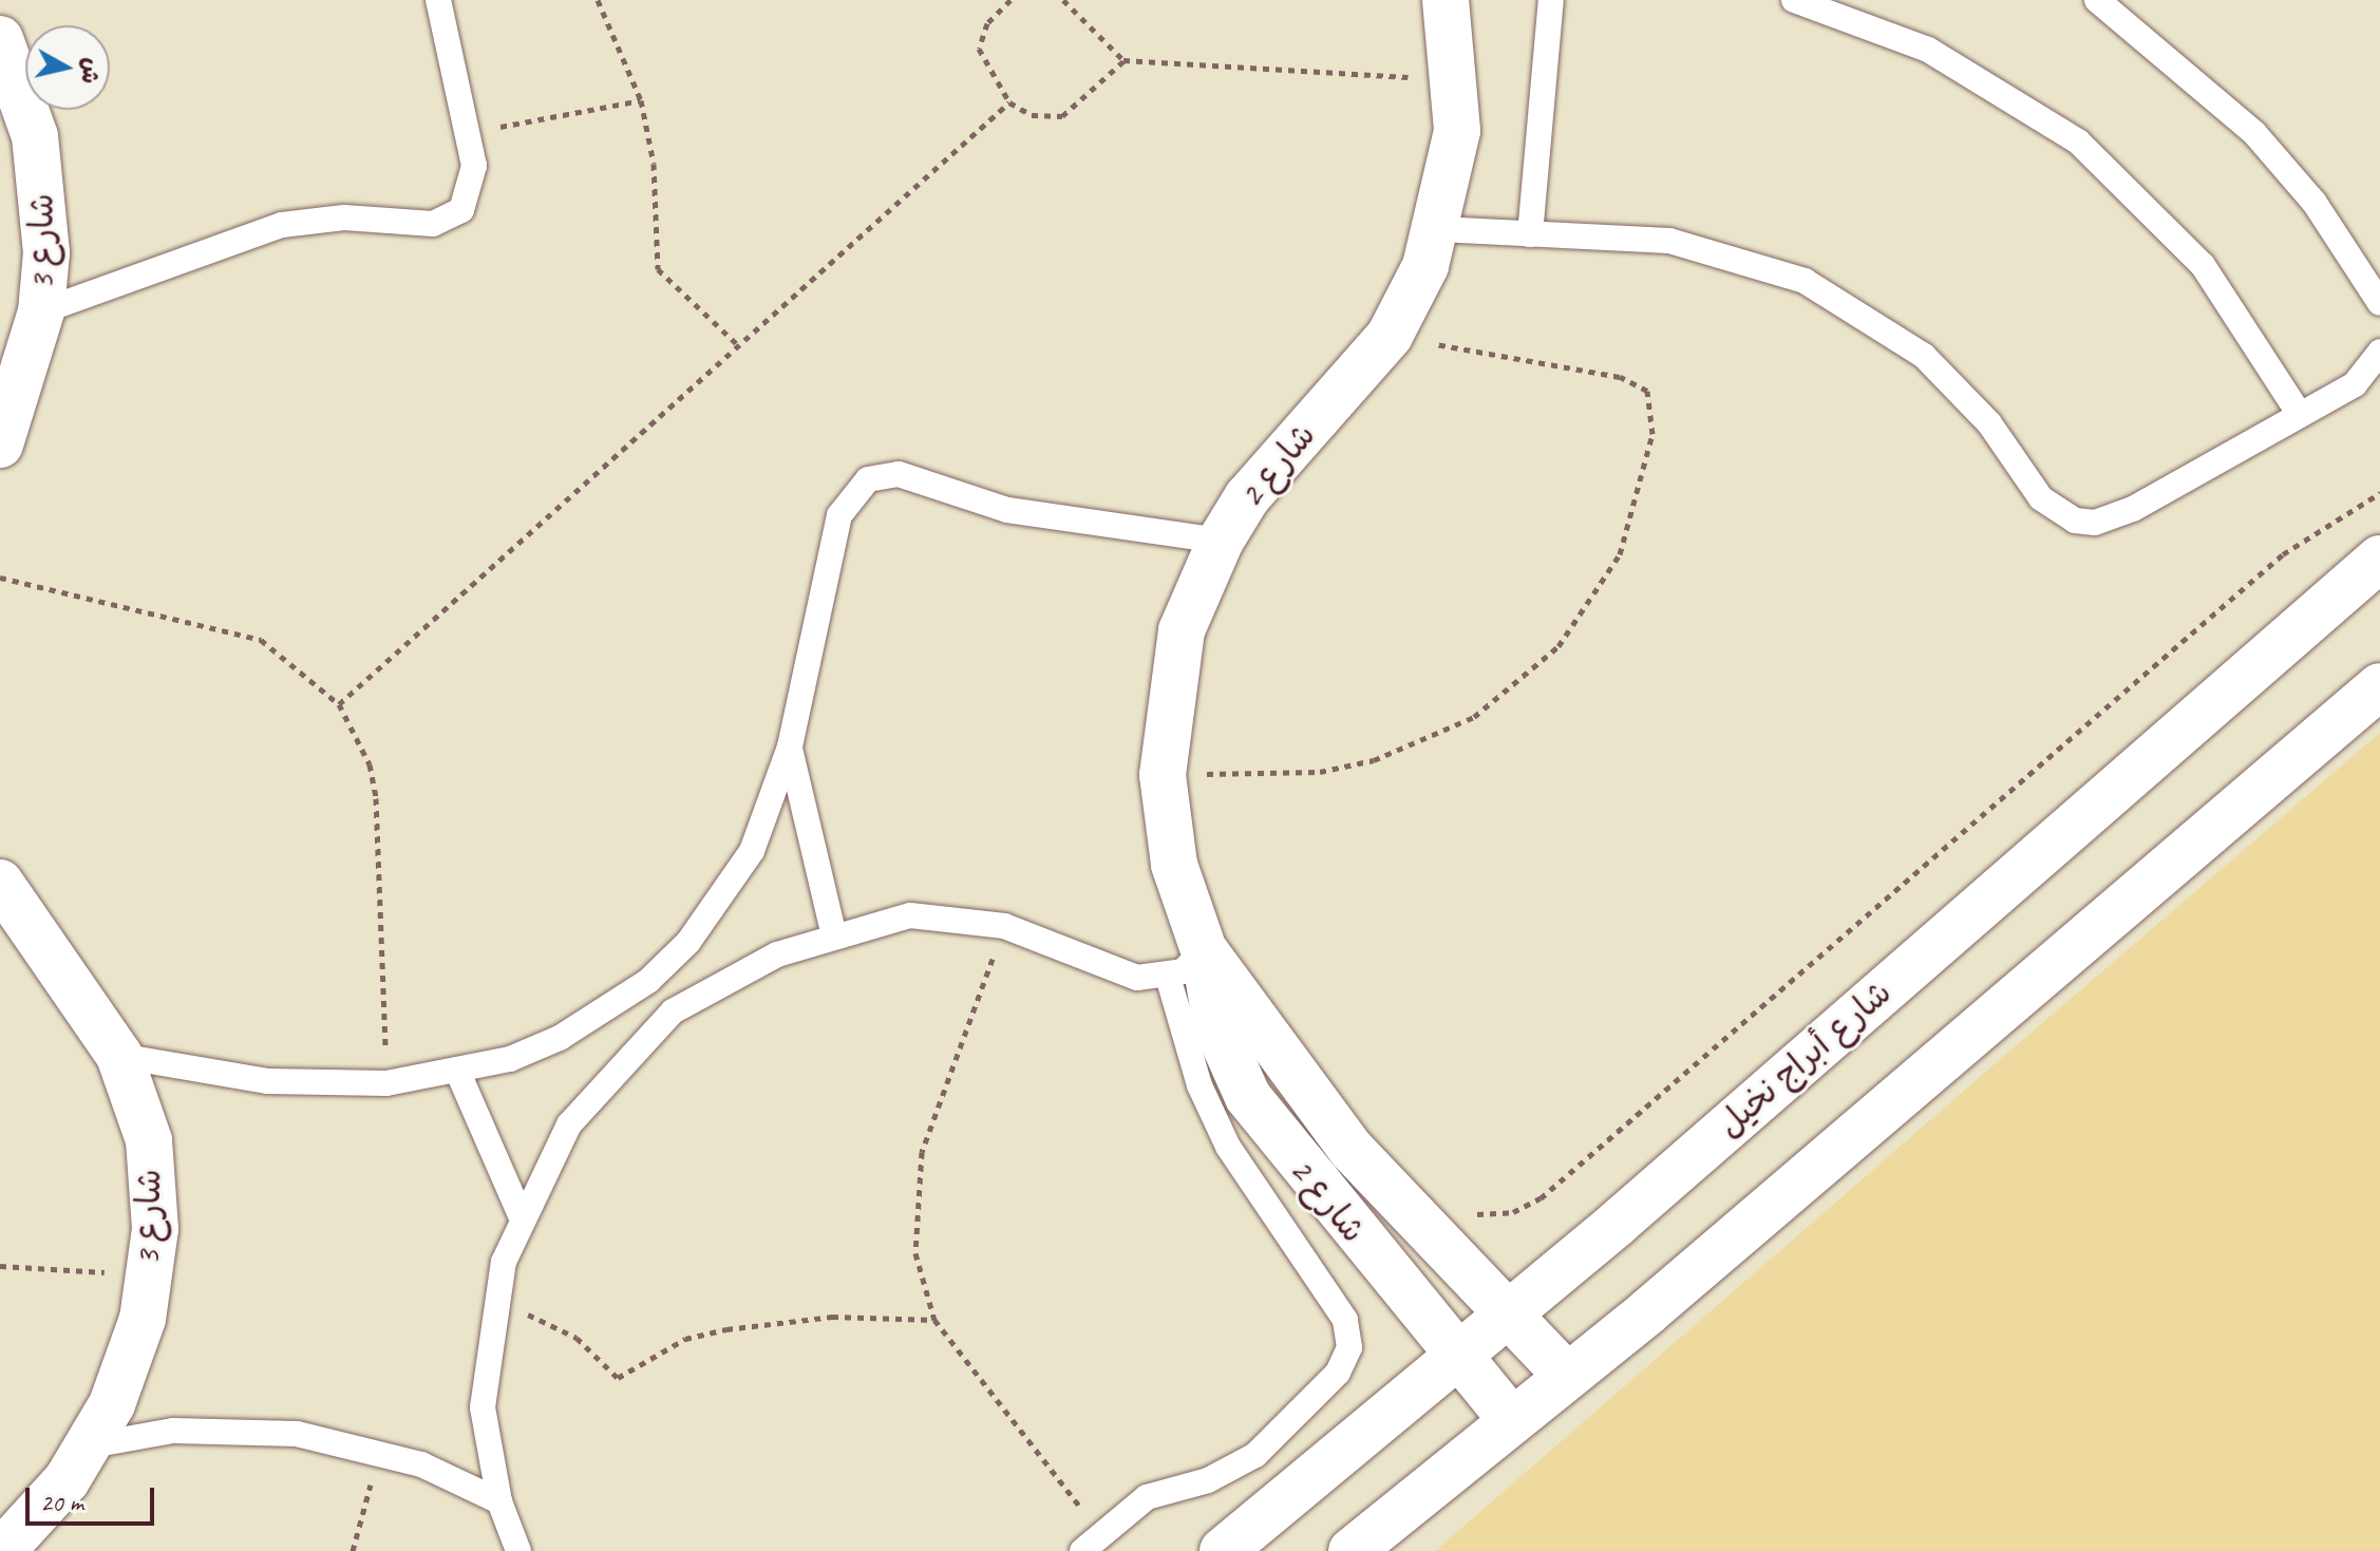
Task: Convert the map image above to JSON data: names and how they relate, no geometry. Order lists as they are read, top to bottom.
{
  "streets": {
    "street": ["شارع 3", "شارع 2", "شارع أبراج نخيل"]
  },
  "crossings": [
    ["شارع 2", "شارع أبراج نخيل"]
  ],
  "scale_bar": "20 m",
  "north": "right"
}
